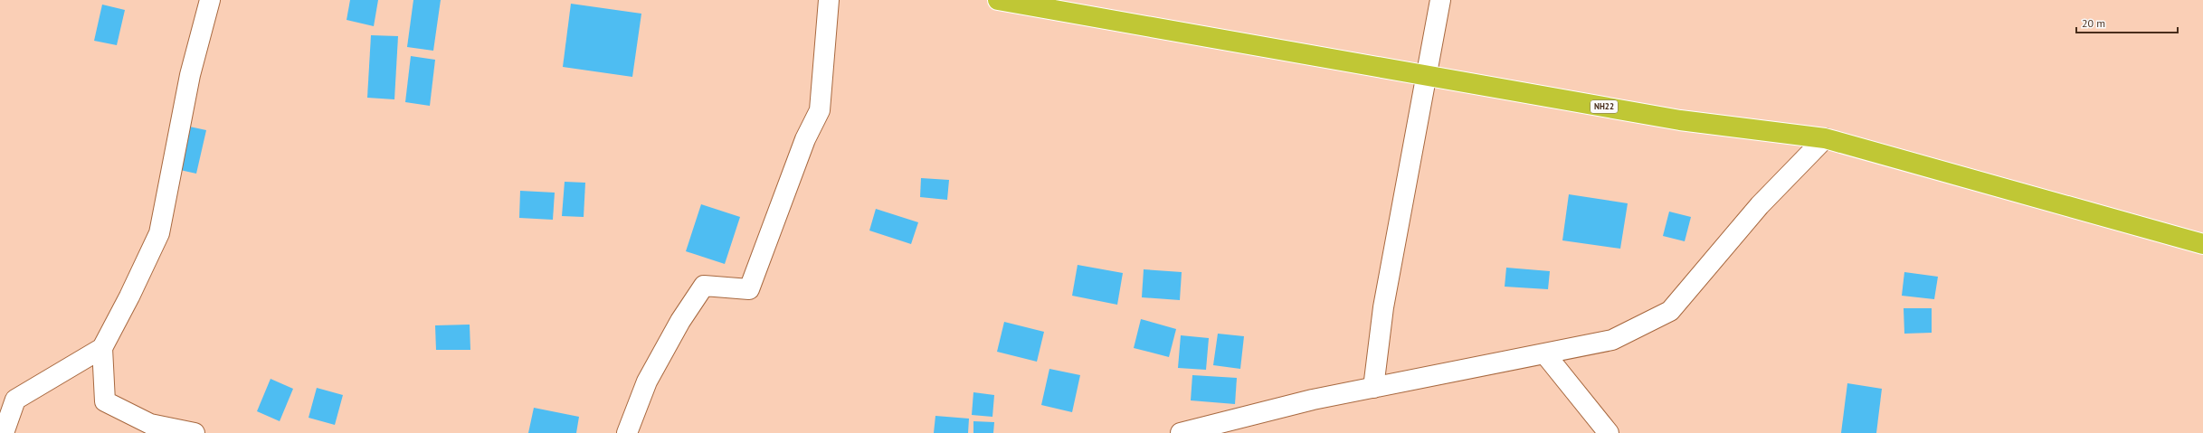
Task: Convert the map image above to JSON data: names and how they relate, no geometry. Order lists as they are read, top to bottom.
{
  "streets": {
    "highway": ["NH22"]
  },
  "scale_bar": "20 m"
}
